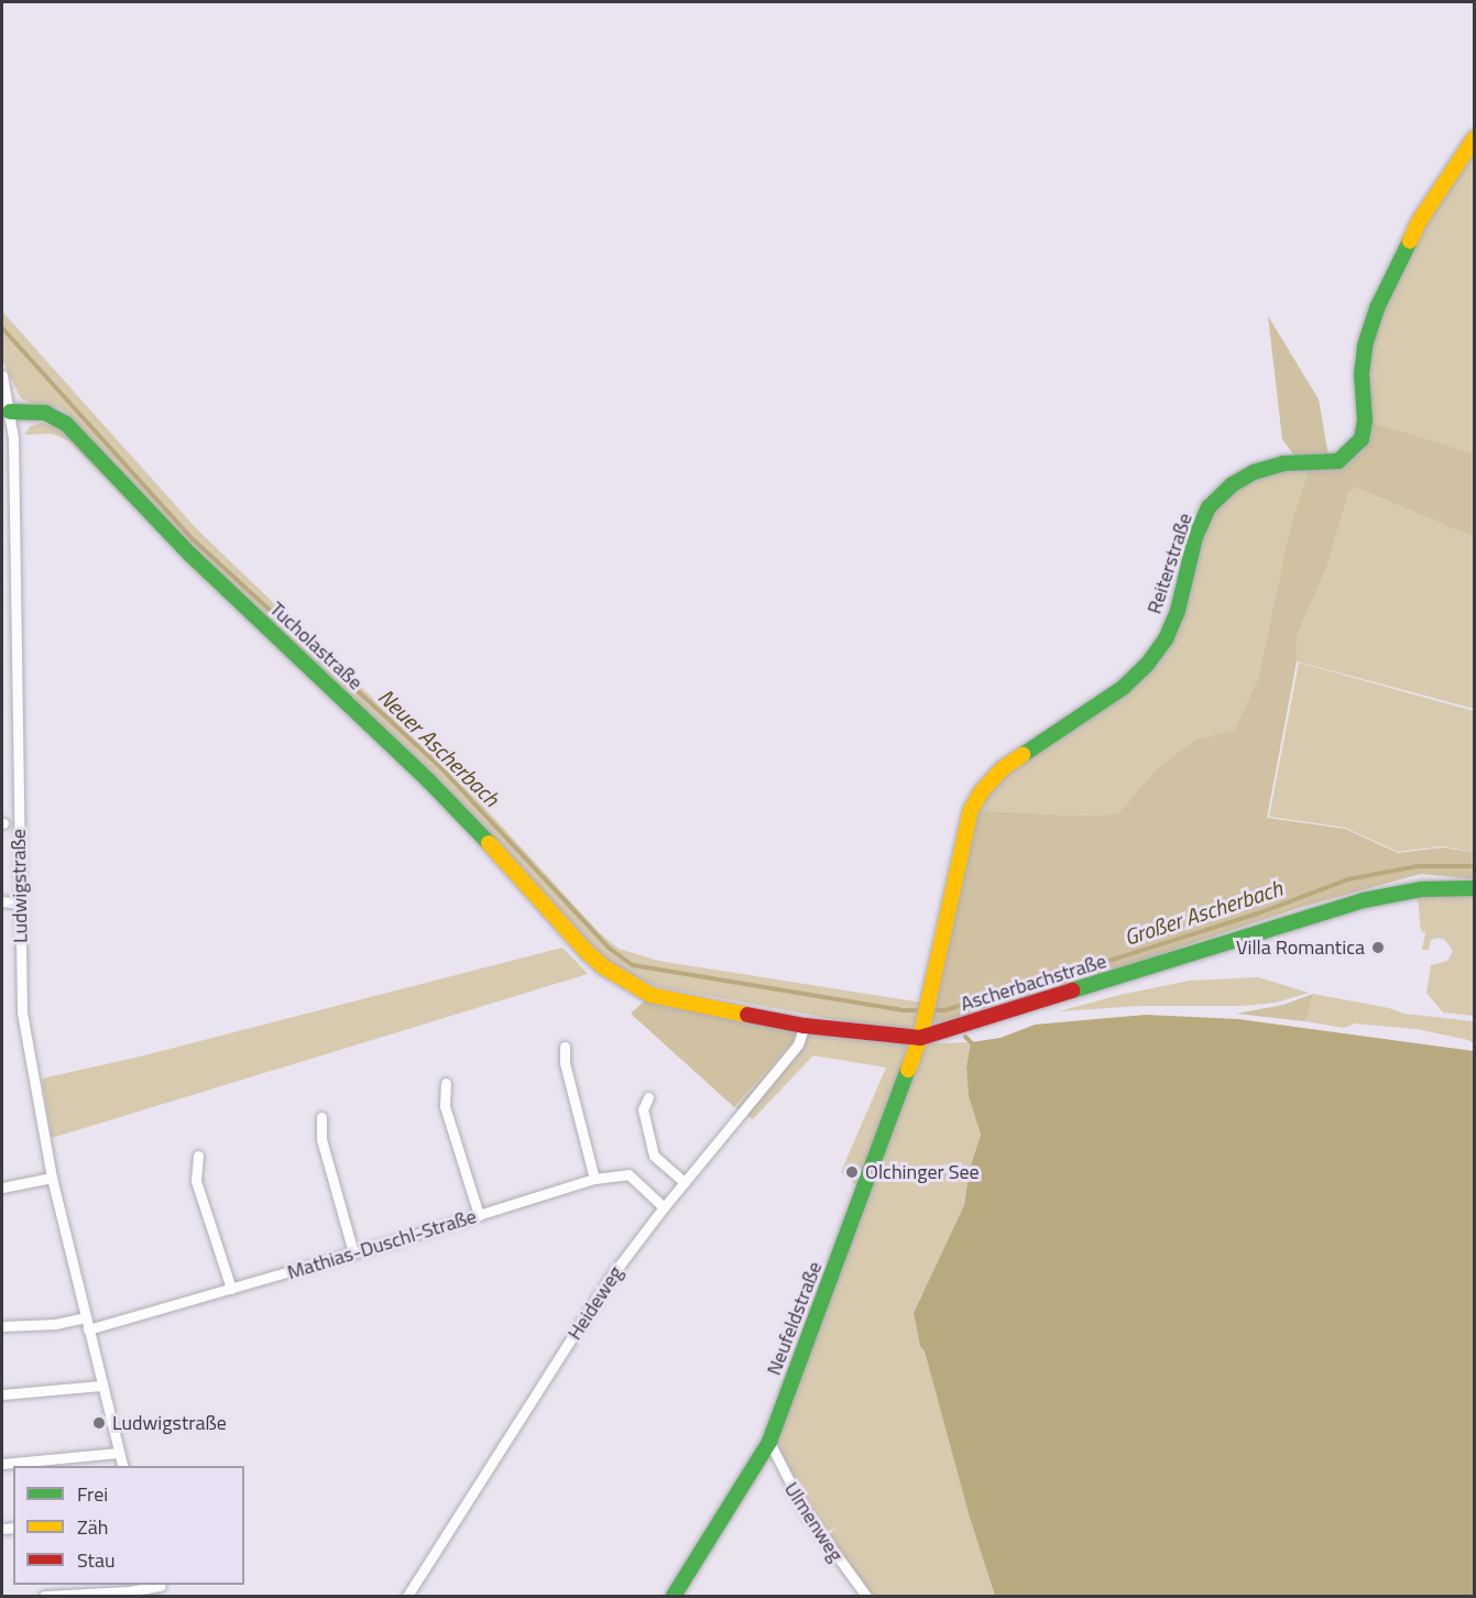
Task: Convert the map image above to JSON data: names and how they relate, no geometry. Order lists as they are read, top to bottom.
{
  "streets": {
    "street": [
      "Reiterstraße",
      "Tucholastraße",
      "Ludwigstraße",
      "Ascherbachstraße",
      "Mathias-Duschl-Straße",
      "Heideweg",
      "Neufeldstraße",
      "Ulmenweg"
    ]
  },
  "crossings": [
    ["Reiterstraße", "Ascherbachstraße"],
    ["Reiterstraße", "Neufeldstraße"],
    ["Tucholastraße", "Ludwigstraße"],
    ["Tucholastraße", "Ascherbachstraße"],
    ["Ludwigstraße", "Mathias-Duschl-Straße"],
    ["Ascherbachstraße", "Heideweg"],
    ["Ascherbachstraße", "Neufeldstraße"],
    ["Mathias-Duschl-Straße", "Heideweg"],
    ["Neufeldstraße", "Ulmenweg"]
  ],
  "water": ["Neuer Ascherbach", "Großer Ascherbach"],
  "places": ["Villa Romantica", "Olchinger See", "Ludwigstraße"],
  "legend": ["Frei", "Zäh", "Stau"]
}
